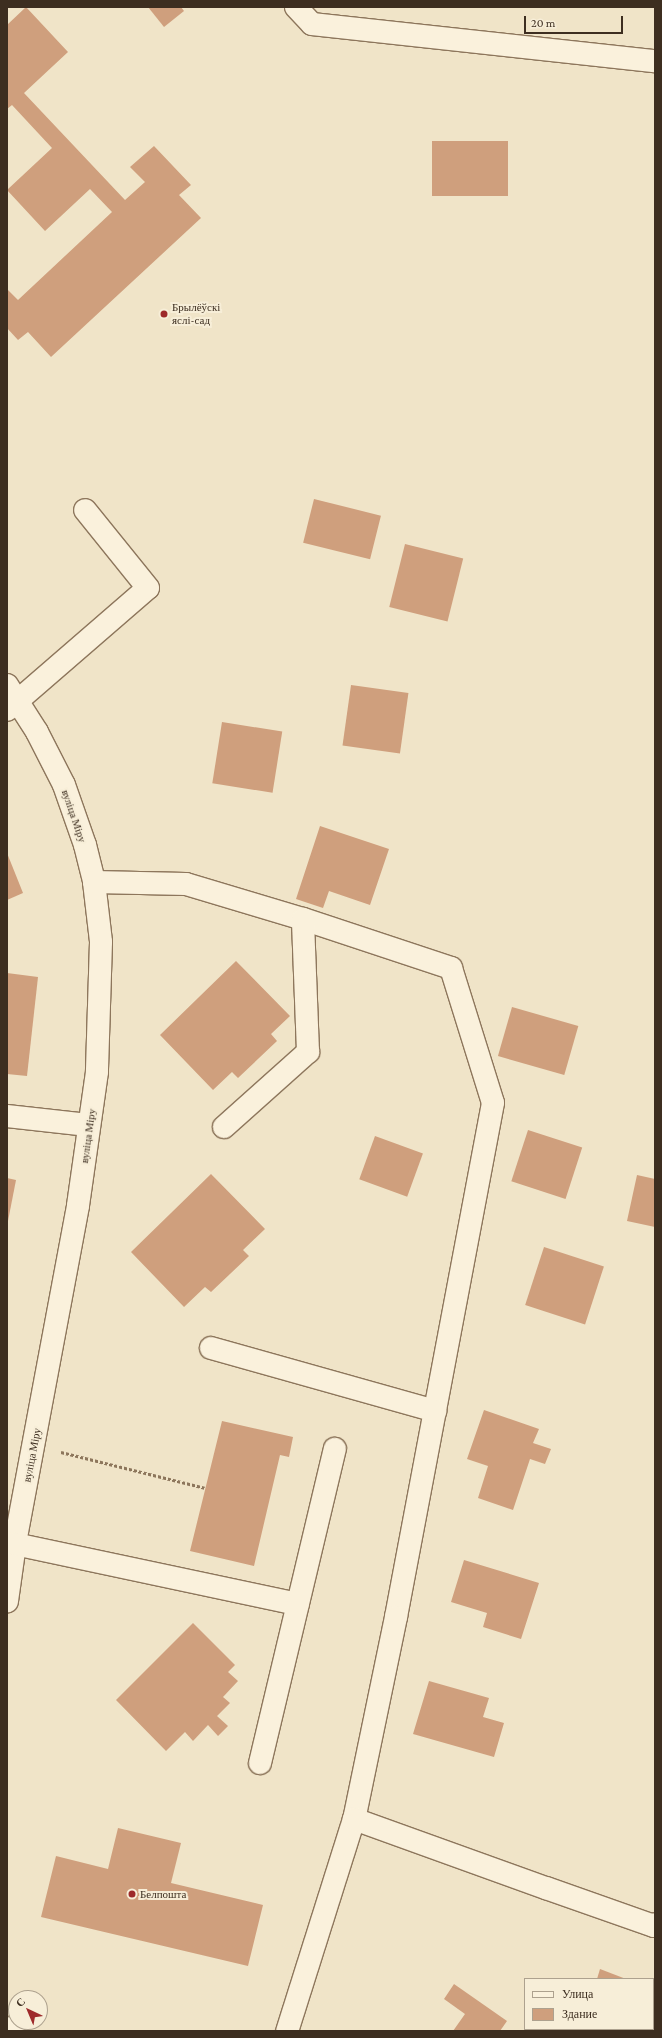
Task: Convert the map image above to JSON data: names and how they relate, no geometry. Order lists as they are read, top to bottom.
{
  "streets": {
    "street": ["вуліца Міру"]
  },
  "places": ["Брылёўскі яслі-сад", "Белпошта"],
  "legend": ["Улица", "Здание"],
  "scale_bar": "20 m",
  "north": "top left"
}
